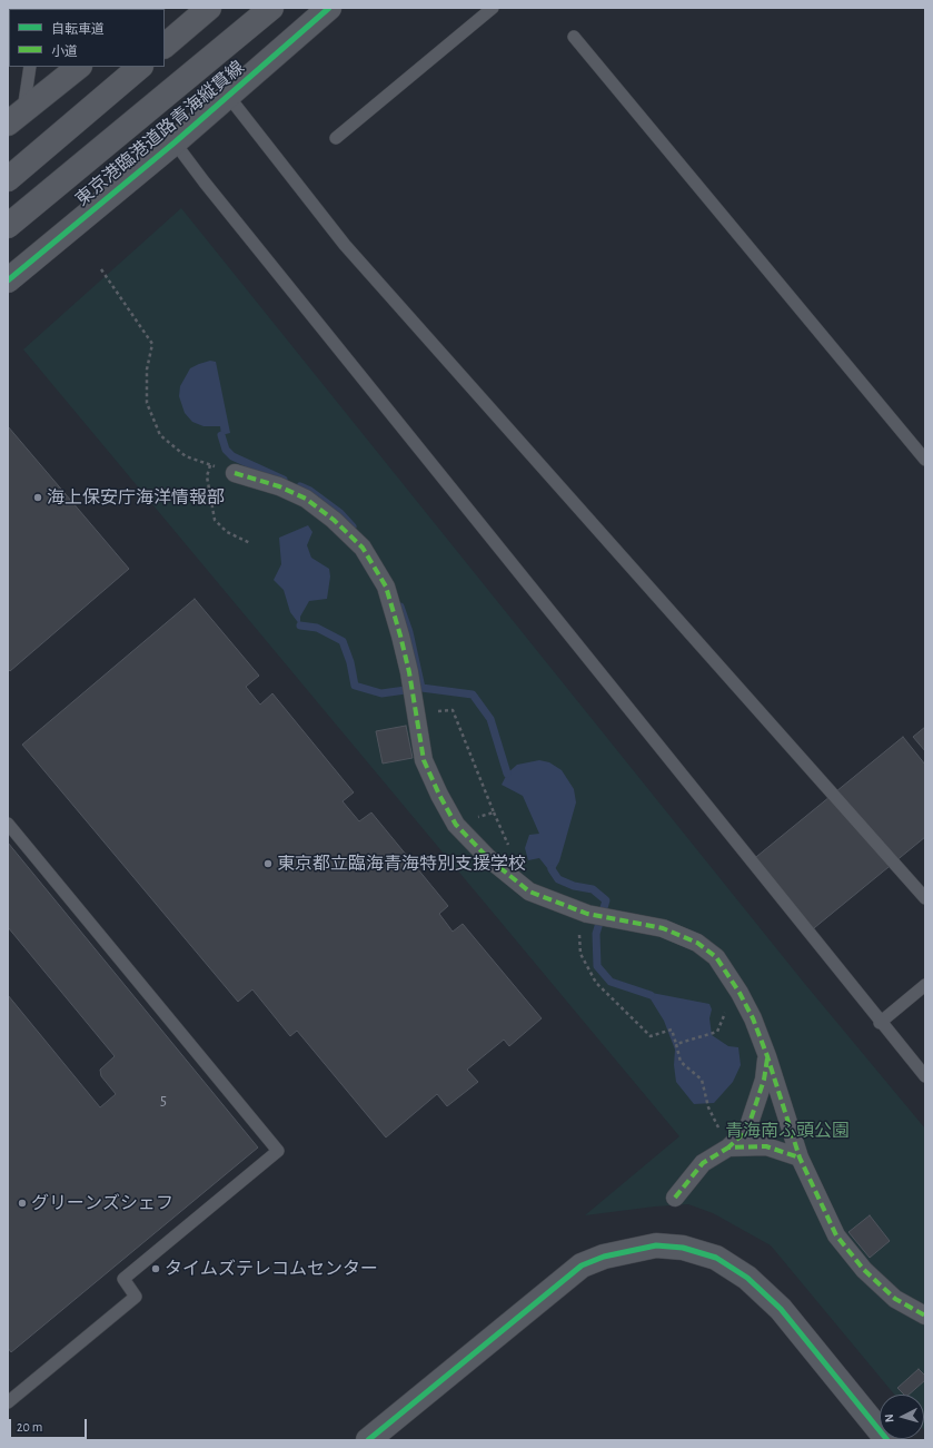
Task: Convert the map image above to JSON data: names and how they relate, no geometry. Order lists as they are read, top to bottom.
{
  "streets": {
    "street": ["東京港臨港道路青海縦貫線"]
  },
  "parks": ["青海南ふ頭公園"],
  "places": [
    "海上保安庁海洋情報部",
    "東京都立臨海青海特別支援学校",
    "グリーンズシェフ",
    "タイムズテレコムセンター"
  ],
  "house_numbers": ["5"],
  "legend": ["自転車道", "小道"],
  "scale_bar": "20 m",
  "north": "left"
}
